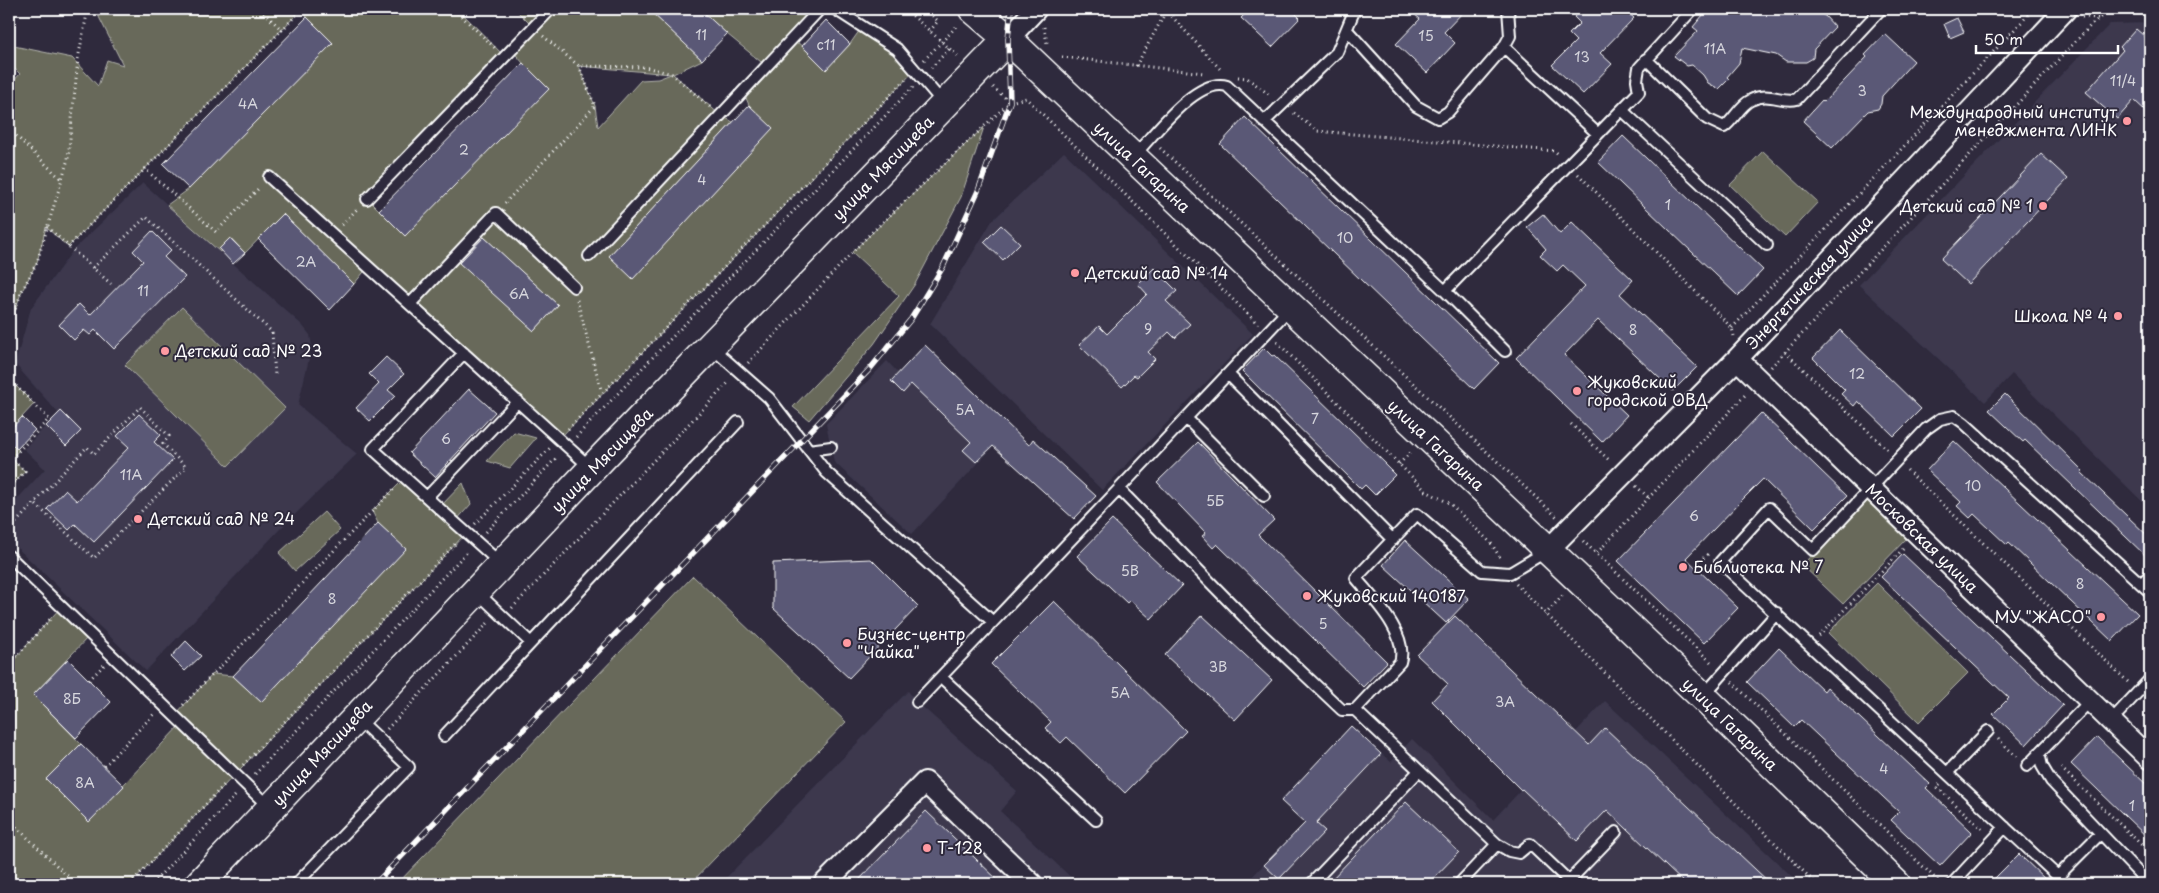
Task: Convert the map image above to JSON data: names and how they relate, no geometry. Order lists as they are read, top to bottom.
{
  "streets": {
    "main road": ["улица Гагарина", "улица Мясищева"],
    "street": ["Энергетическая улица", "Московская улица"]
  },
  "crossings": [
    ["улица Гагарина", "улица Мясищева"],
    ["улица Гагарина", "Энергетическая улица"],
    ["Энергетическая улица", "Московская улица"]
  ],
  "places": [
    "Международный институт менеджмента ЛИНК",
    "Детский сад № 1",
    "Детский сад № 14",
    "Школа № 4",
    "Детский сад № 23",
    "Жуковский городской ОВД",
    "Детский сад № 24",
    "Библиотека № 7",
    "Жуковский 140187",
    "МУ \"ЖАСО\"",
    "Бизнес-центр \"Чайка\"",
    "Т-128"
  ],
  "house_numbers": [
    "11",
    "15",
    "с11",
    "11А",
    "13",
    "11/4",
    "3",
    "4А",
    "2",
    "4",
    "1",
    "10",
    "2А",
    "11",
    "6А",
    "9",
    "8",
    "12",
    "5А",
    "7",
    "6",
    "11А",
    "10",
    "5Б",
    "6",
    "5В",
    "8",
    "8",
    "5",
    "3В",
    "5А",
    "8Б",
    "3А",
    "4",
    "8А",
    "1"
  ],
  "scale_bar": "50 m"
}
